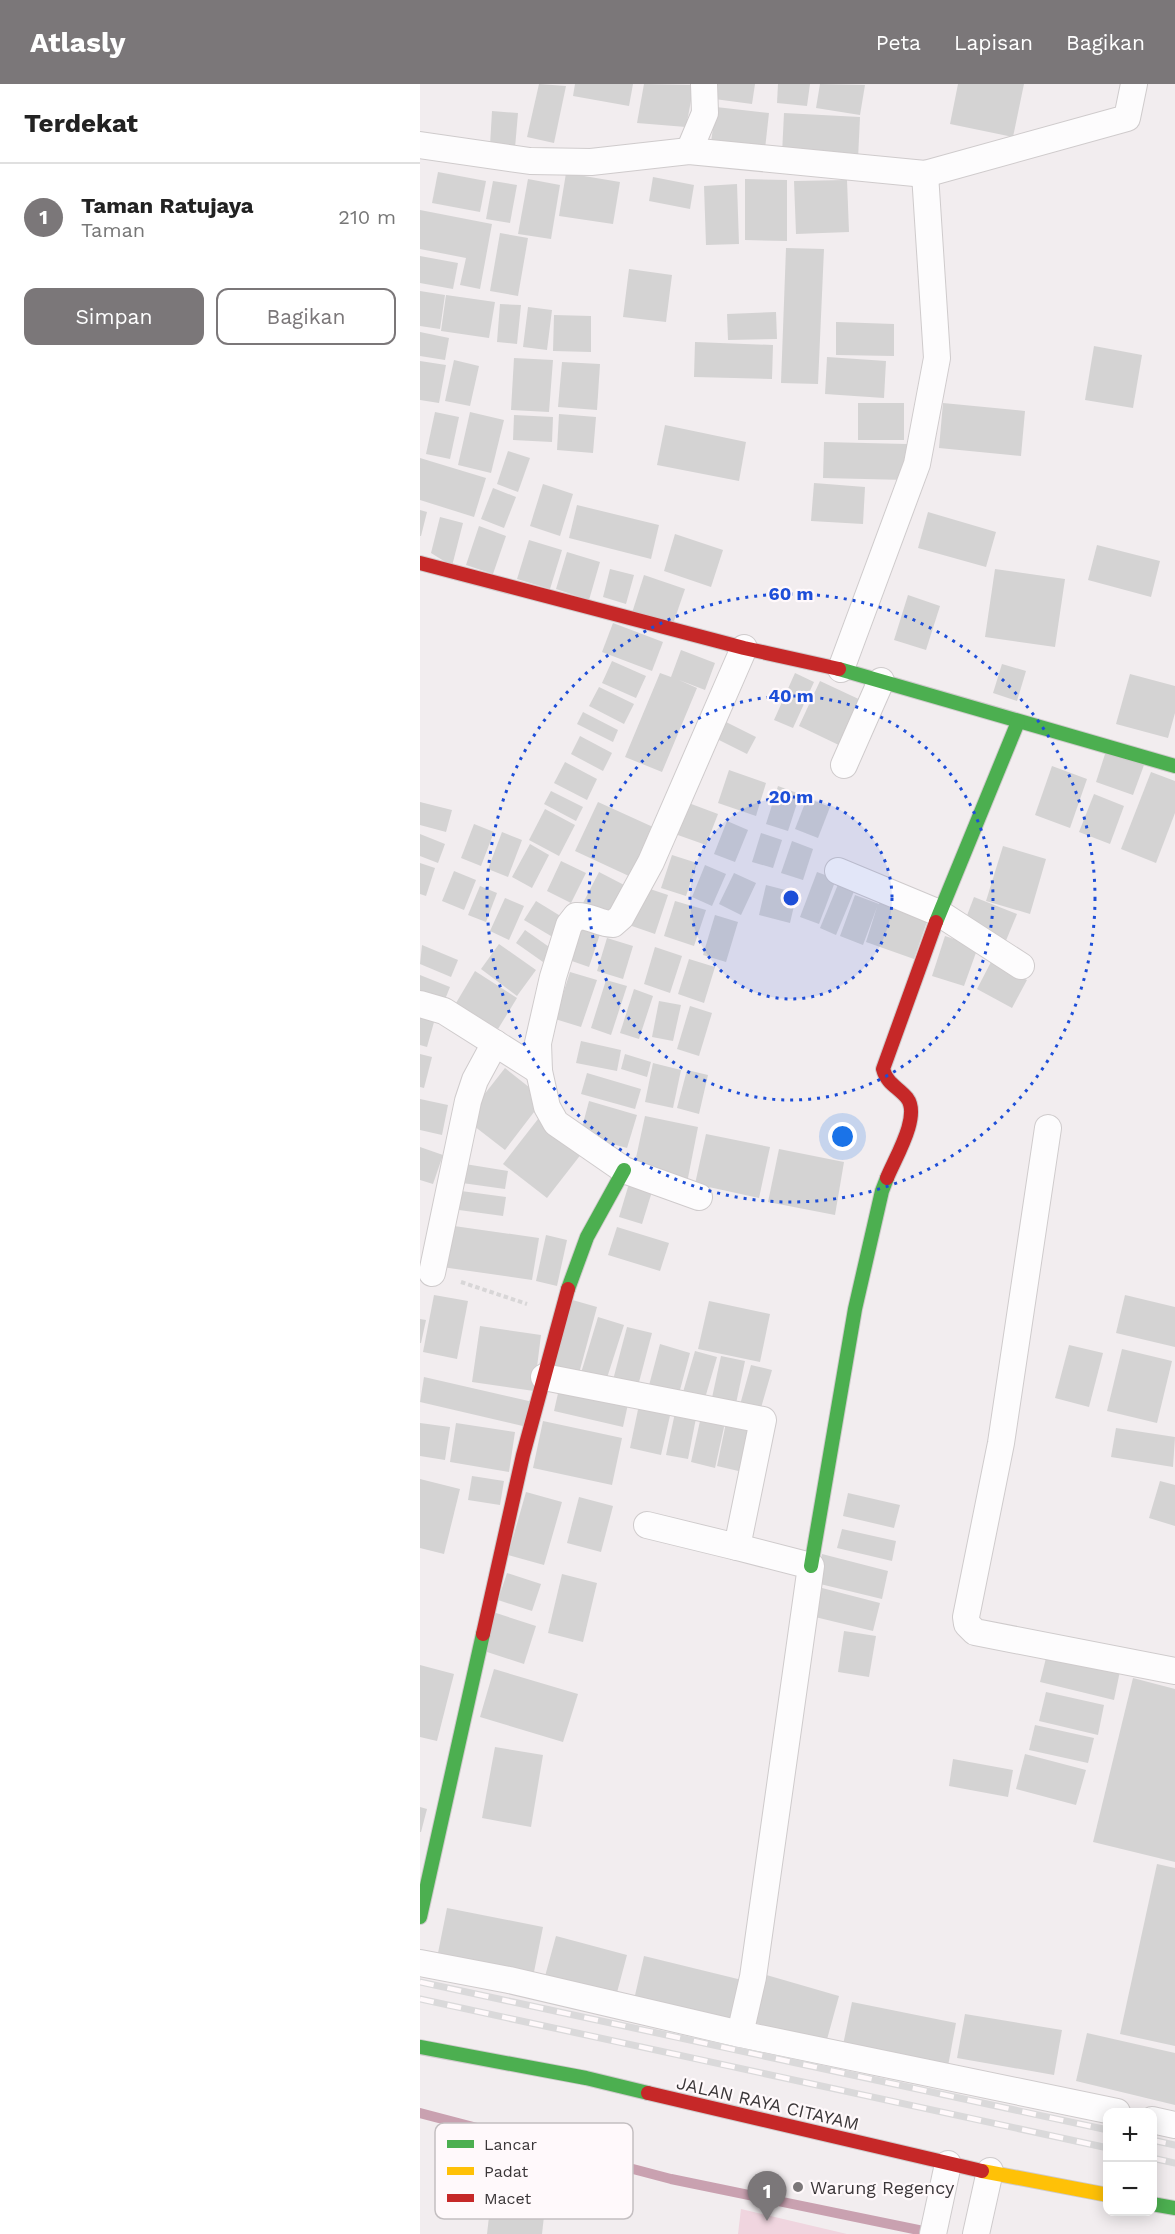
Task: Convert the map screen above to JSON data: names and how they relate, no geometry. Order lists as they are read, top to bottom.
{
  "streets": {
    "street": ["JALAN RAYA CITAYAM"]
  },
  "places": ["Warung Regency"],
  "legend": ["Lancar", "Padat", "Macet"],
  "page": {
    "header": "Atlasly",
    "nav": ["Peta", "Lapisan", "Bagikan"],
    "heading": "Terdekat",
    "list": [
      {
        "mark": "1",
        "name": "Taman Ratujaya",
        "note": "Taman",
        "value": "210 m"
      }
    ],
    "buttons": ["Simpan", "Bagikan"],
    "map_buttons": ["+", "−"],
    "pins": "1"
  },
  "rings": ["60 m", "40 m", "20 m"]
}
